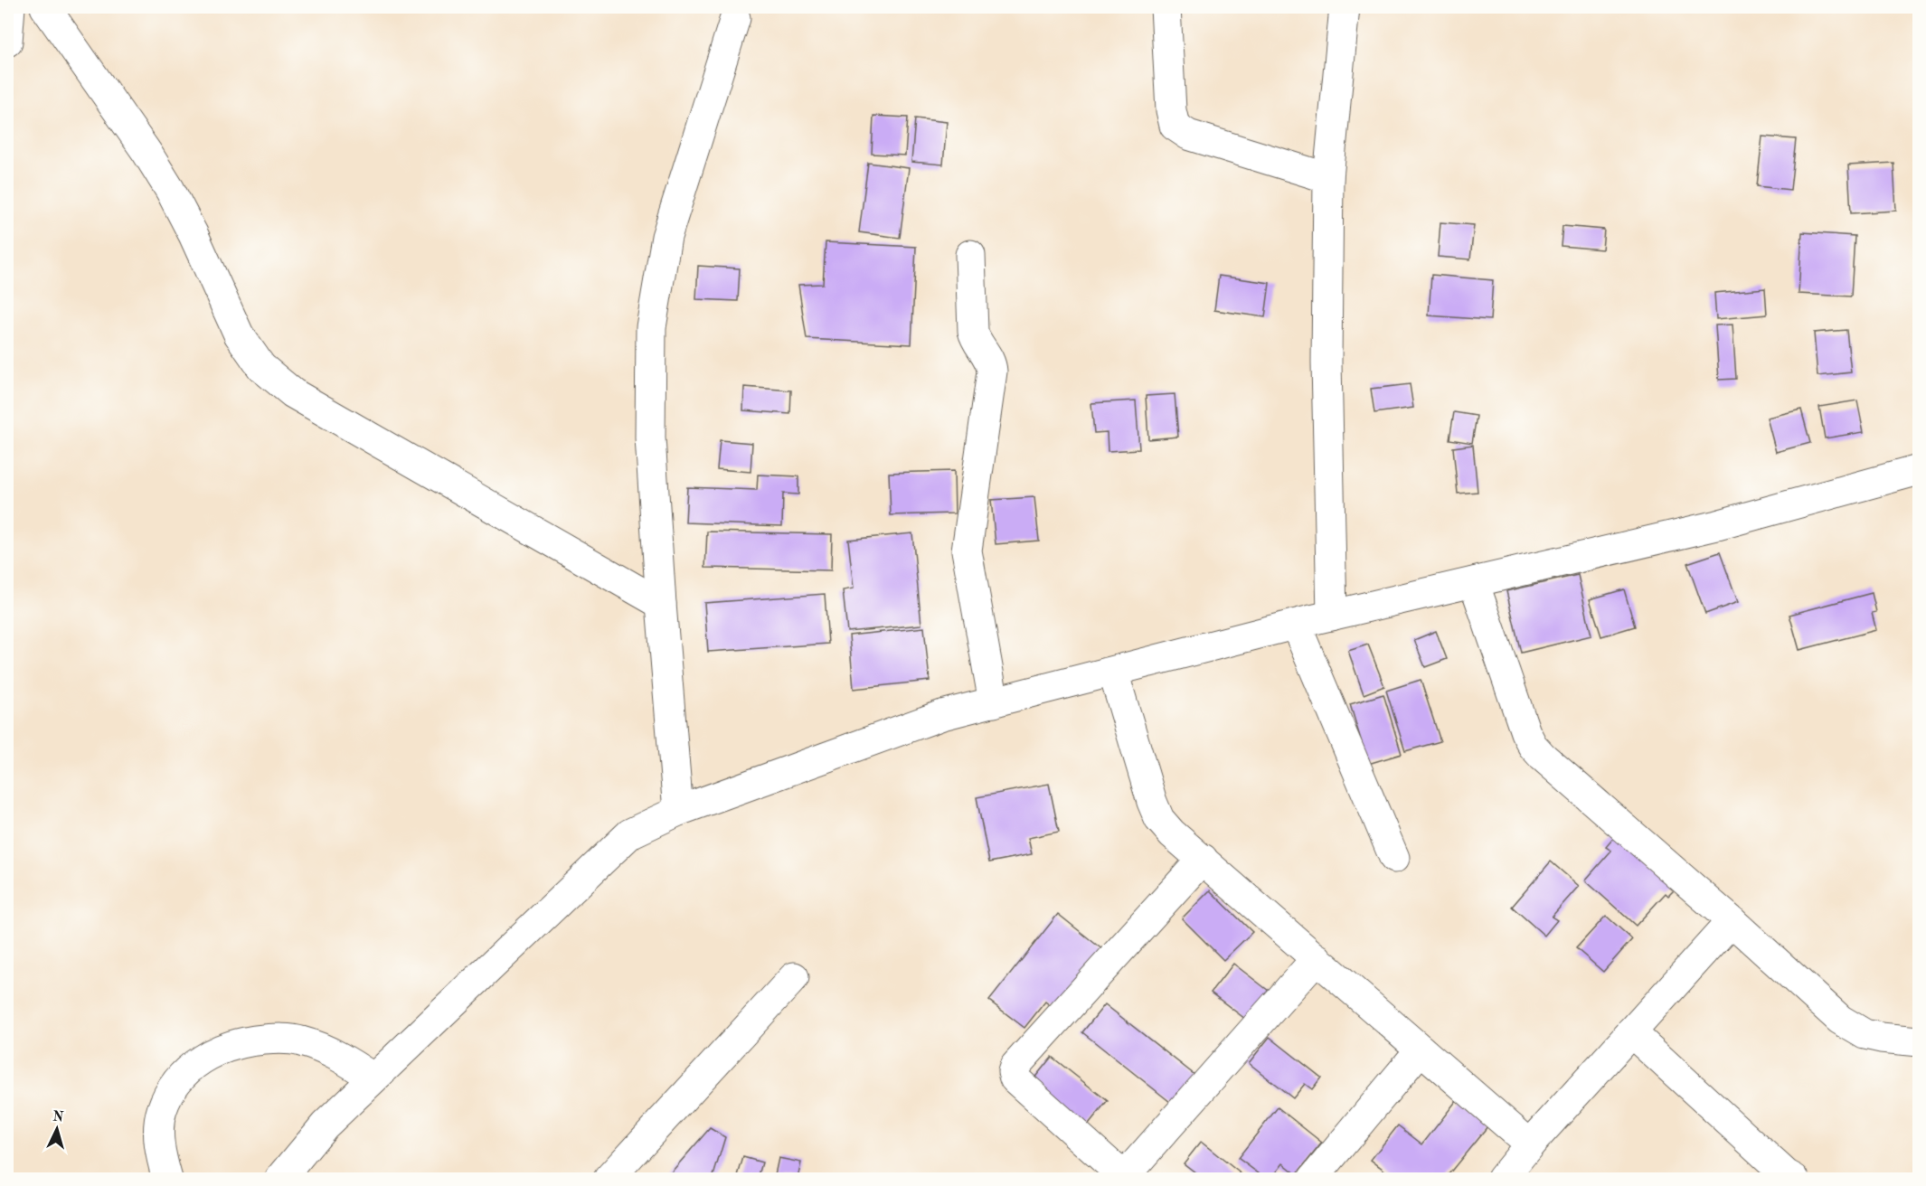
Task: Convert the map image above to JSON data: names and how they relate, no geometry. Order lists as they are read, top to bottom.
{
  "north": "top"
}
